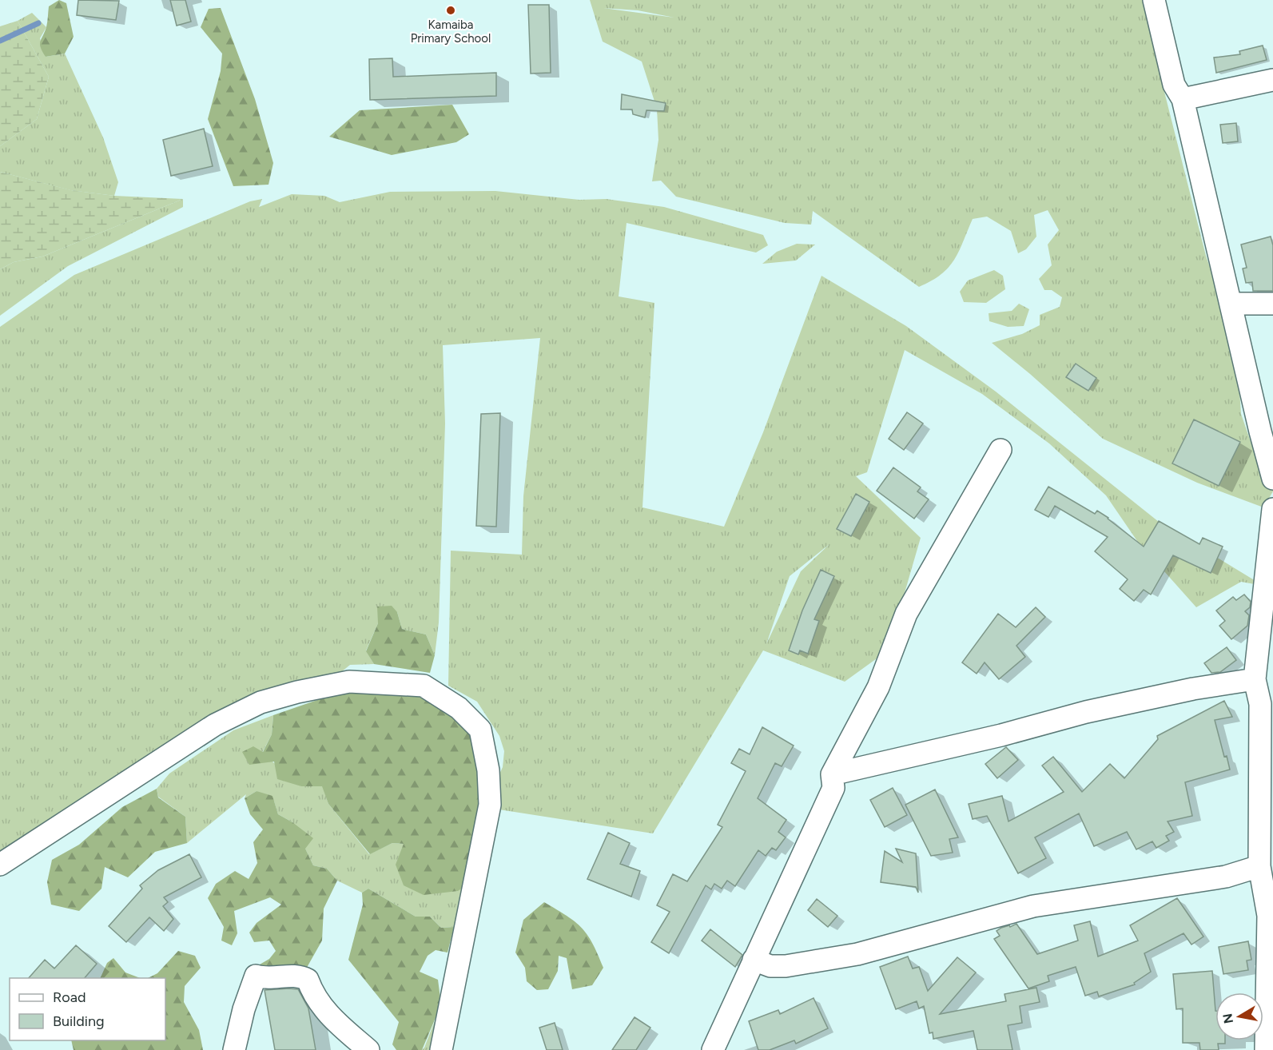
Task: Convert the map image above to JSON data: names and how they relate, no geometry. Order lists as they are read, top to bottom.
{
  "places": ["Kamaiba Primary School"],
  "legend": ["Road", "Building"],
  "north": "left"
}
